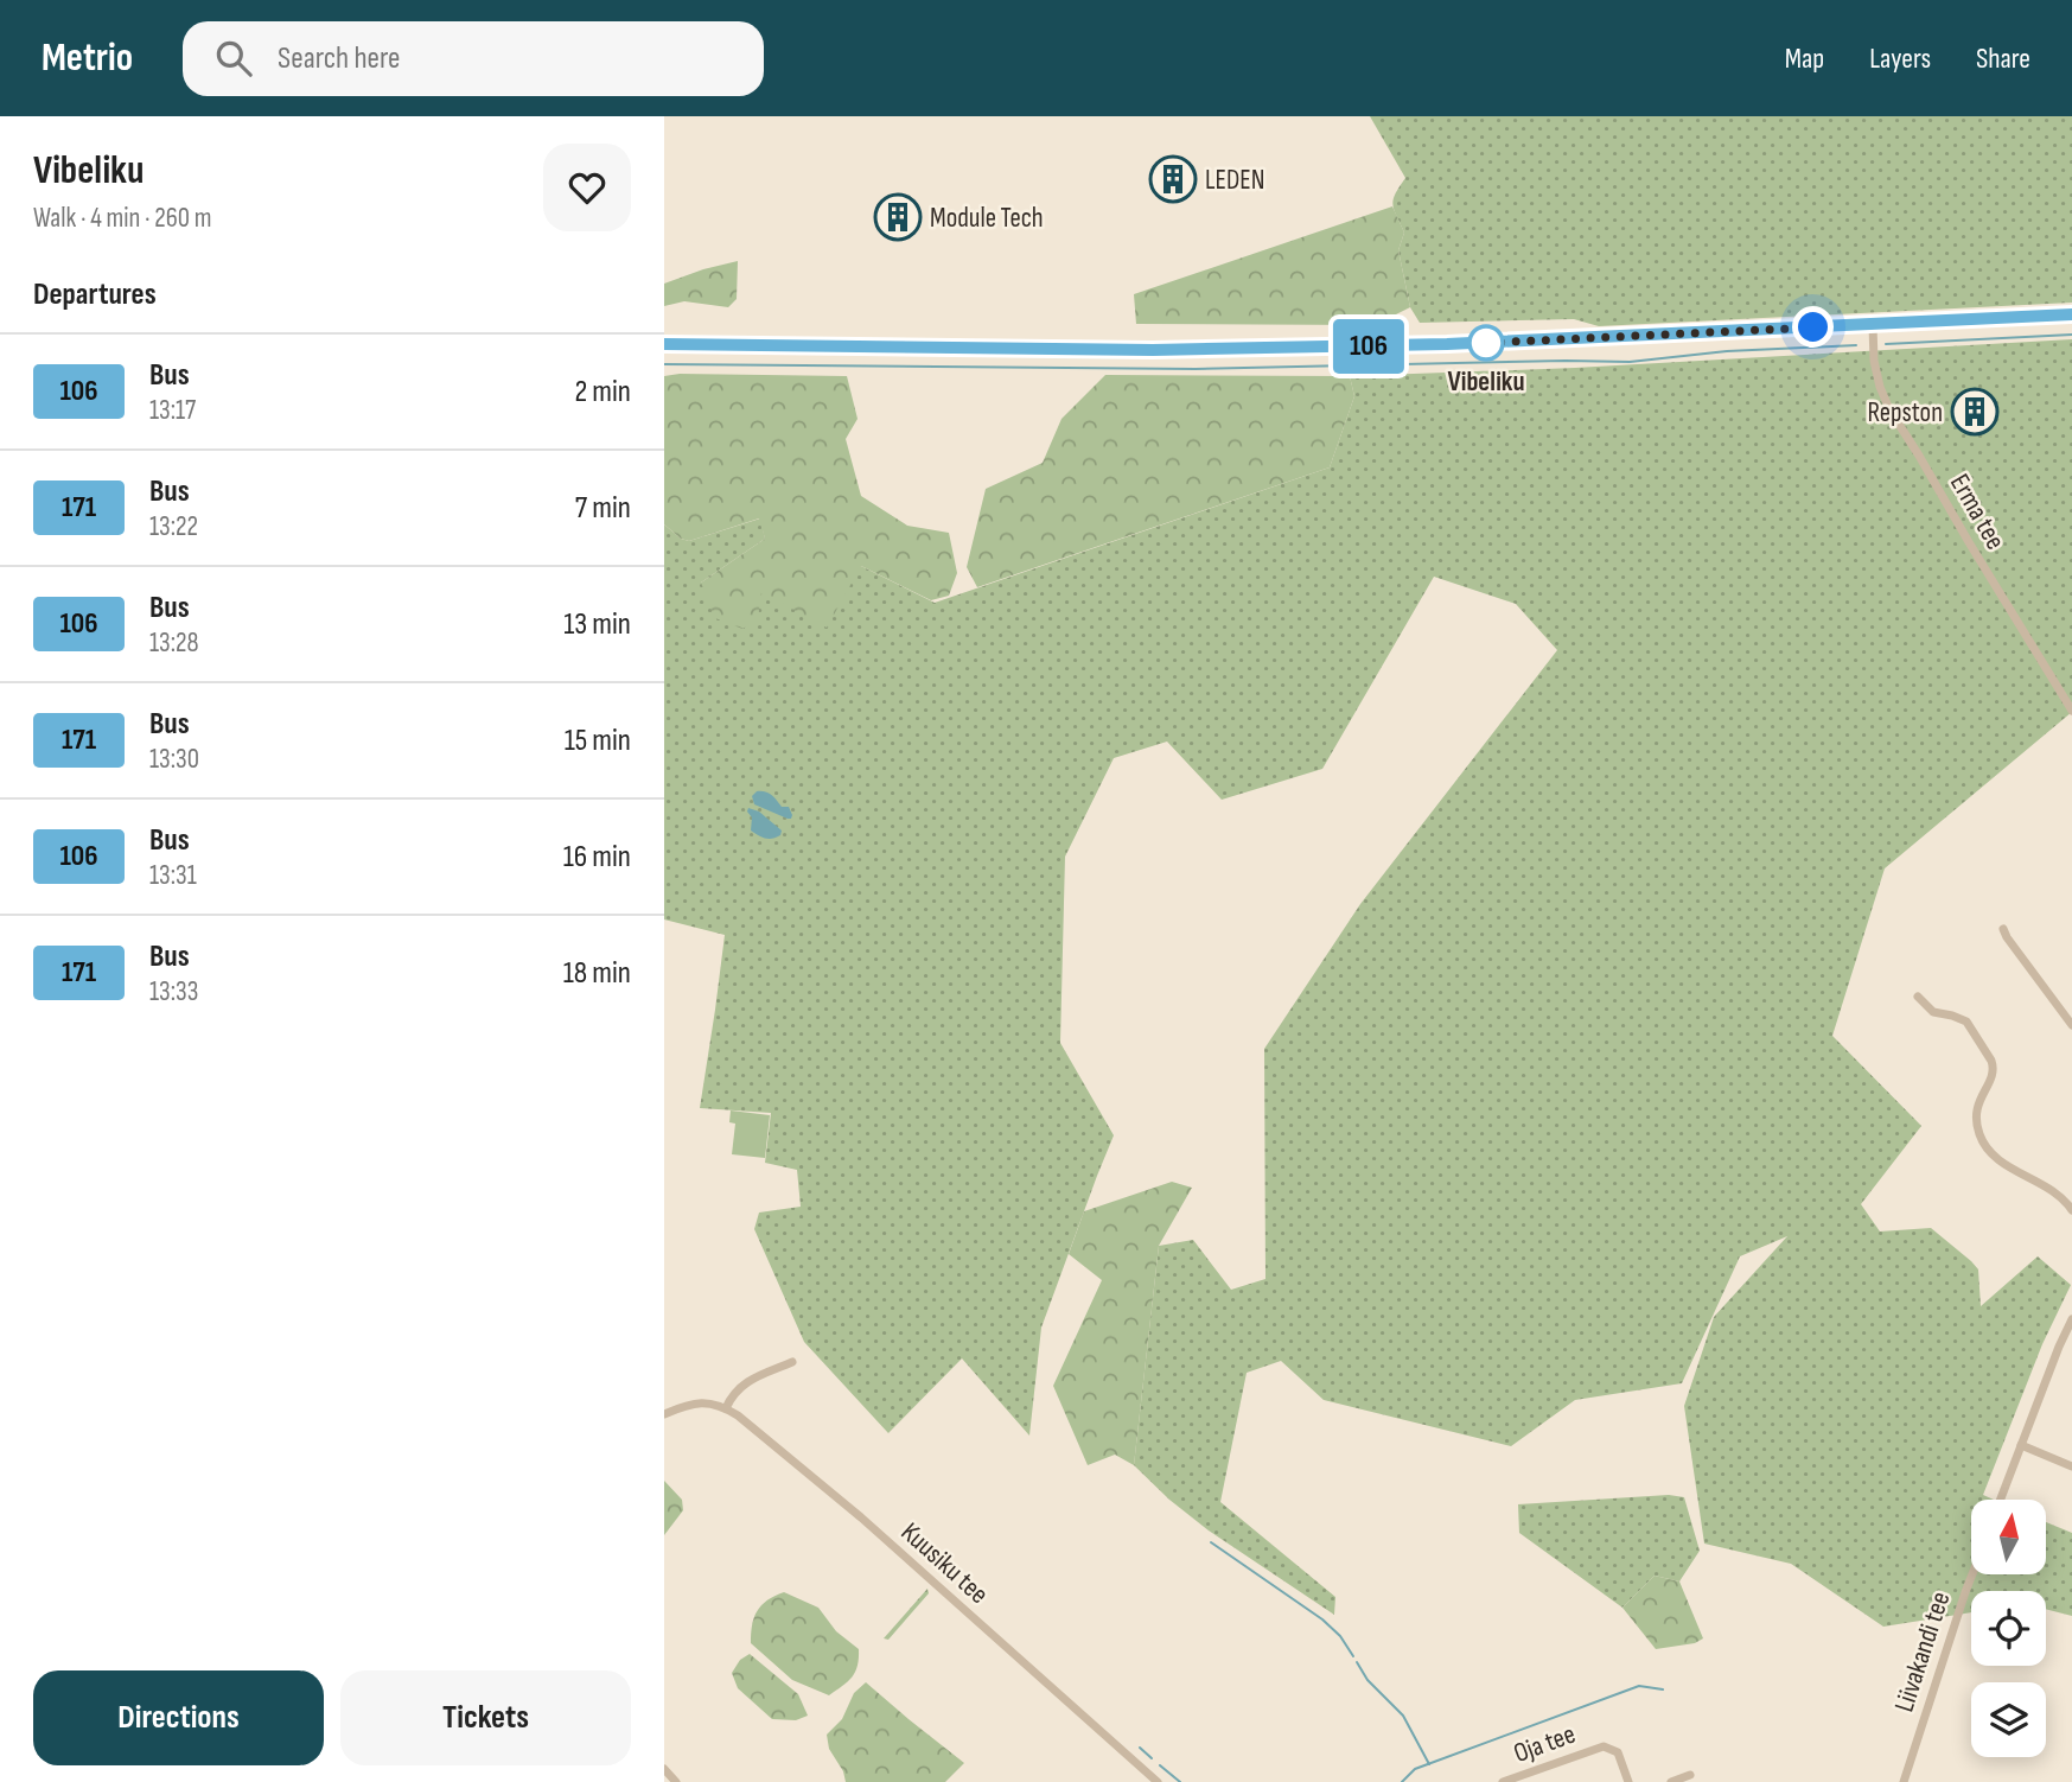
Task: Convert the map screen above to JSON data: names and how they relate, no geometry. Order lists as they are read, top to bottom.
{
  "streets": {
    "street": [
      "Erma tee",
      "Kuusiku tee",
      "Liivakandi tee",
      "Oja tee"
    ]
  },
  "places": {
    "building": ["LEDEN", "Module Tech", "Repston"],
    "other": ["Vibeliku"]
  },
  "lines": ["bus line 106"],
  "north": "top",
  "page": {
    "header": "Metrio",
    "search": "Search here",
    "nav": ["Map", "Layers", "Share"],
    "heading": [
      ["Vibeliku", "Walk · 4 min · 260 m"],
      "Departures"
    ],
    "on_map": "106",
    "list": [
      {
        "mark": "106",
        "name": "Bus",
        "note": "13:17",
        "value": "2 min"
      },
      {
        "mark": "171",
        "name": "Bus",
        "note": "13:22",
        "value": "7 min"
      },
      {
        "mark": "106",
        "name": "Bus",
        "note": "13:28",
        "value": "13 min"
      },
      {
        "mark": "171",
        "name": "Bus",
        "note": "13:30",
        "value": "15 min"
      },
      {
        "mark": "106",
        "name": "Bus",
        "note": "13:31",
        "value": "16 min"
      },
      {
        "mark": "171",
        "name": "Bus",
        "note": "13:33",
        "value": "18 min"
      }
    ],
    "buttons": ["Directions", "Tickets"]
  }
}
